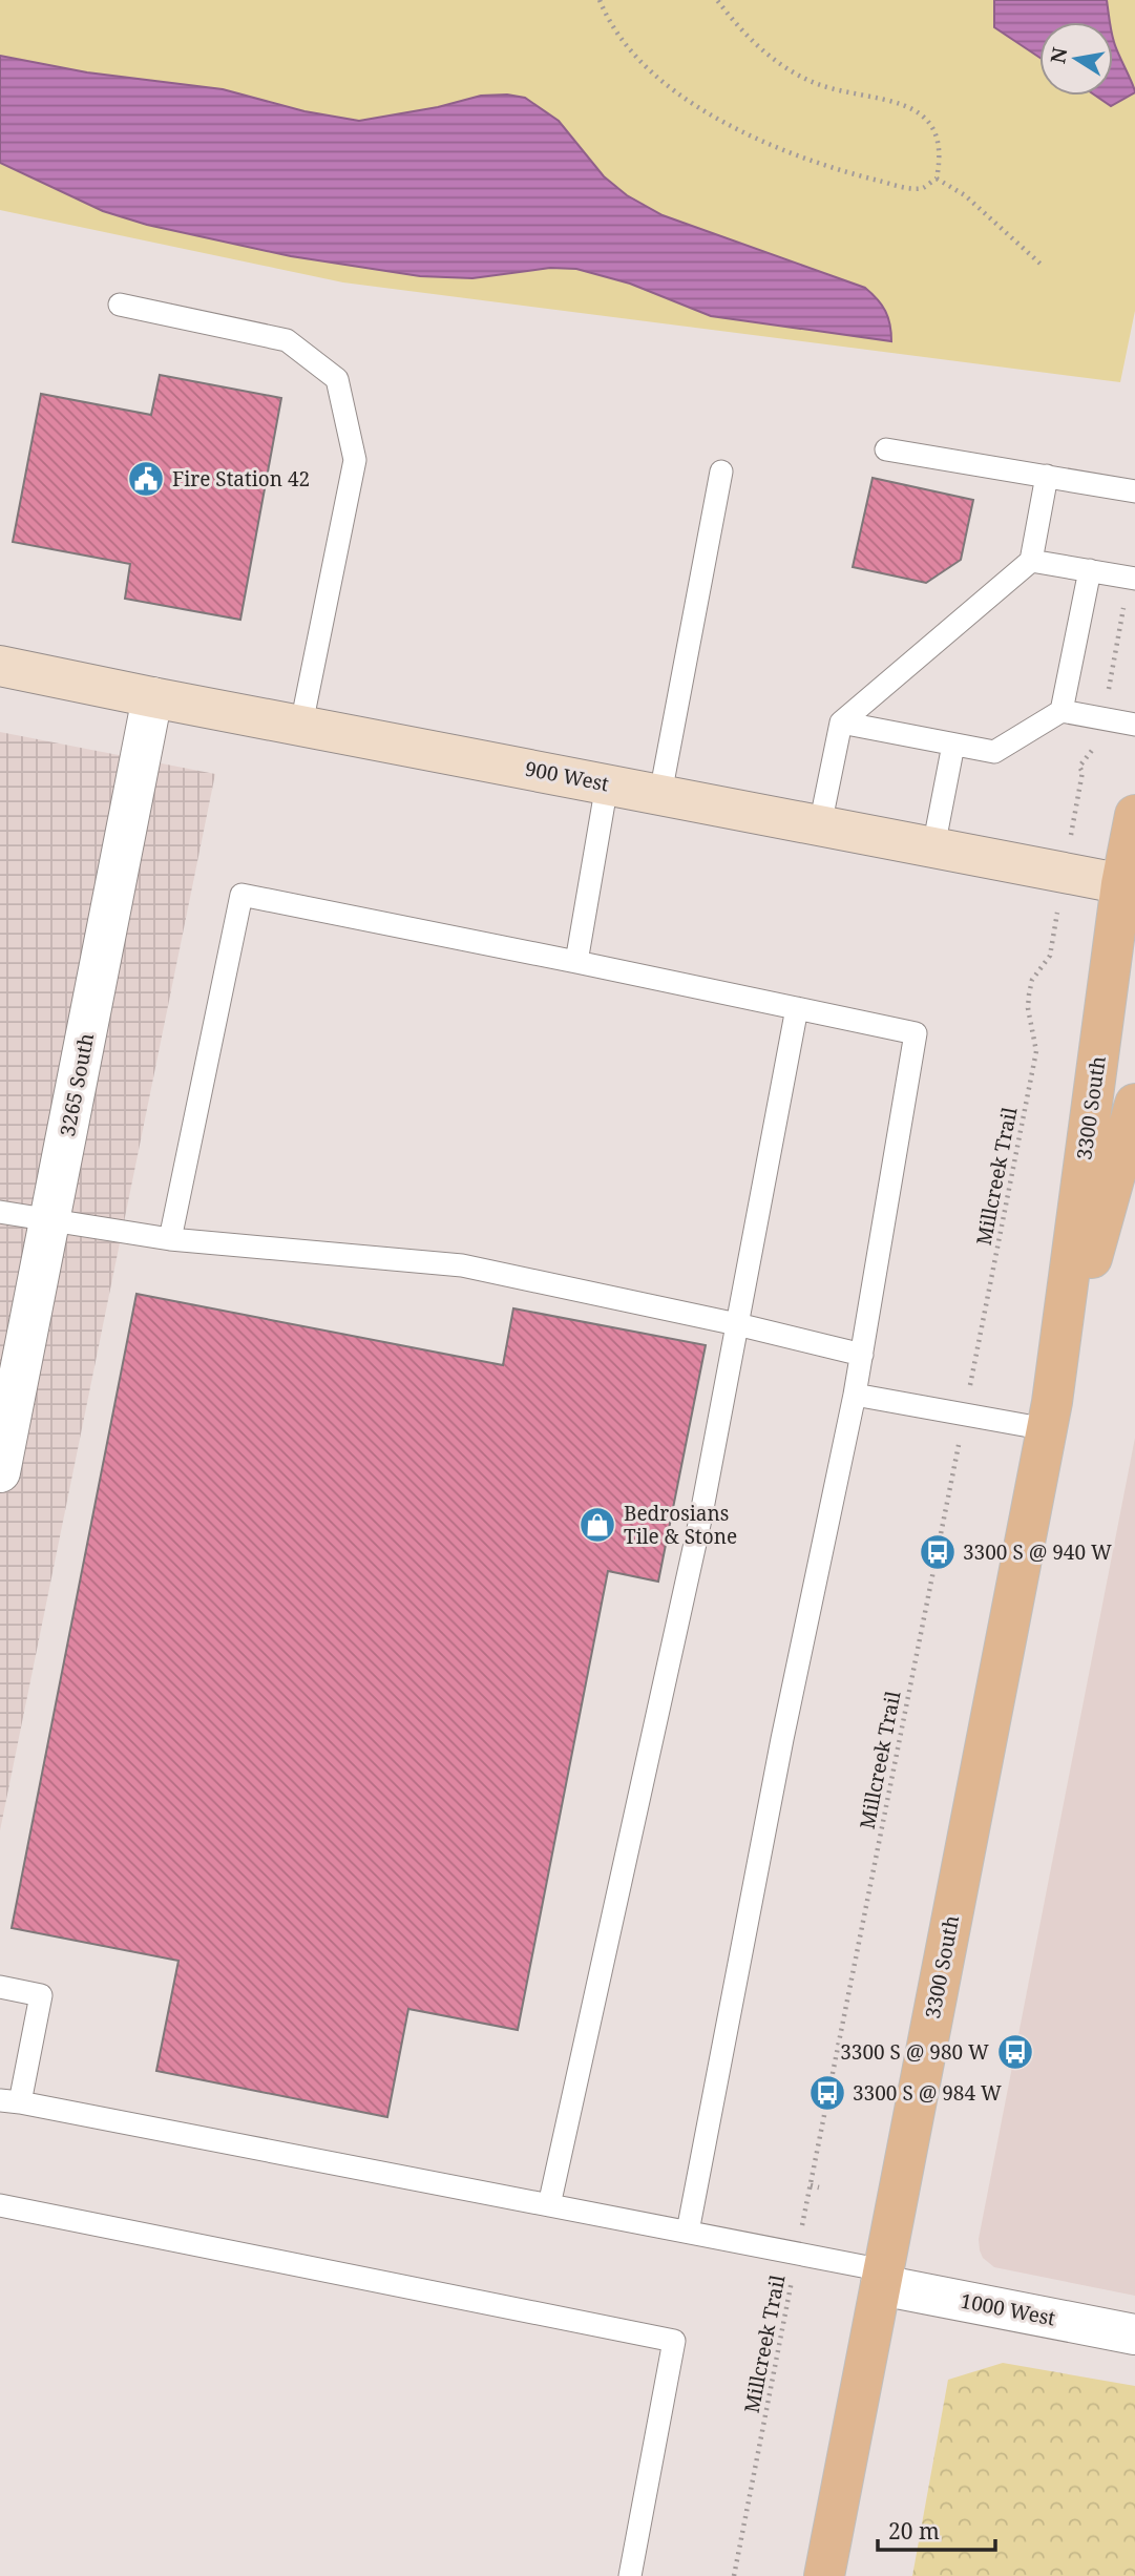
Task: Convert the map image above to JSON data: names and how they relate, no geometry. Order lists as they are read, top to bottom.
{
  "streets": {
    "main road": ["900 West", "3300 South"],
    "street": ["3265 South", "1000 West"],
    "path": ["Millcreek Trail"]
  },
  "crossings": [
    ["900 West", "3265 South"],
    ["900 West", "3300 South"],
    ["3300 South", "1000 West"]
  ],
  "places": {
    "public building": ["Fire Station 42"],
    "shop": ["Bedrosians Tile & Stone"],
    "bus stop": ["3300 S @ 940 W", "3300 S @ 980 W", "3300 S @ 984 W"]
  },
  "scale_bar": "20 m",
  "north": "left"
}
